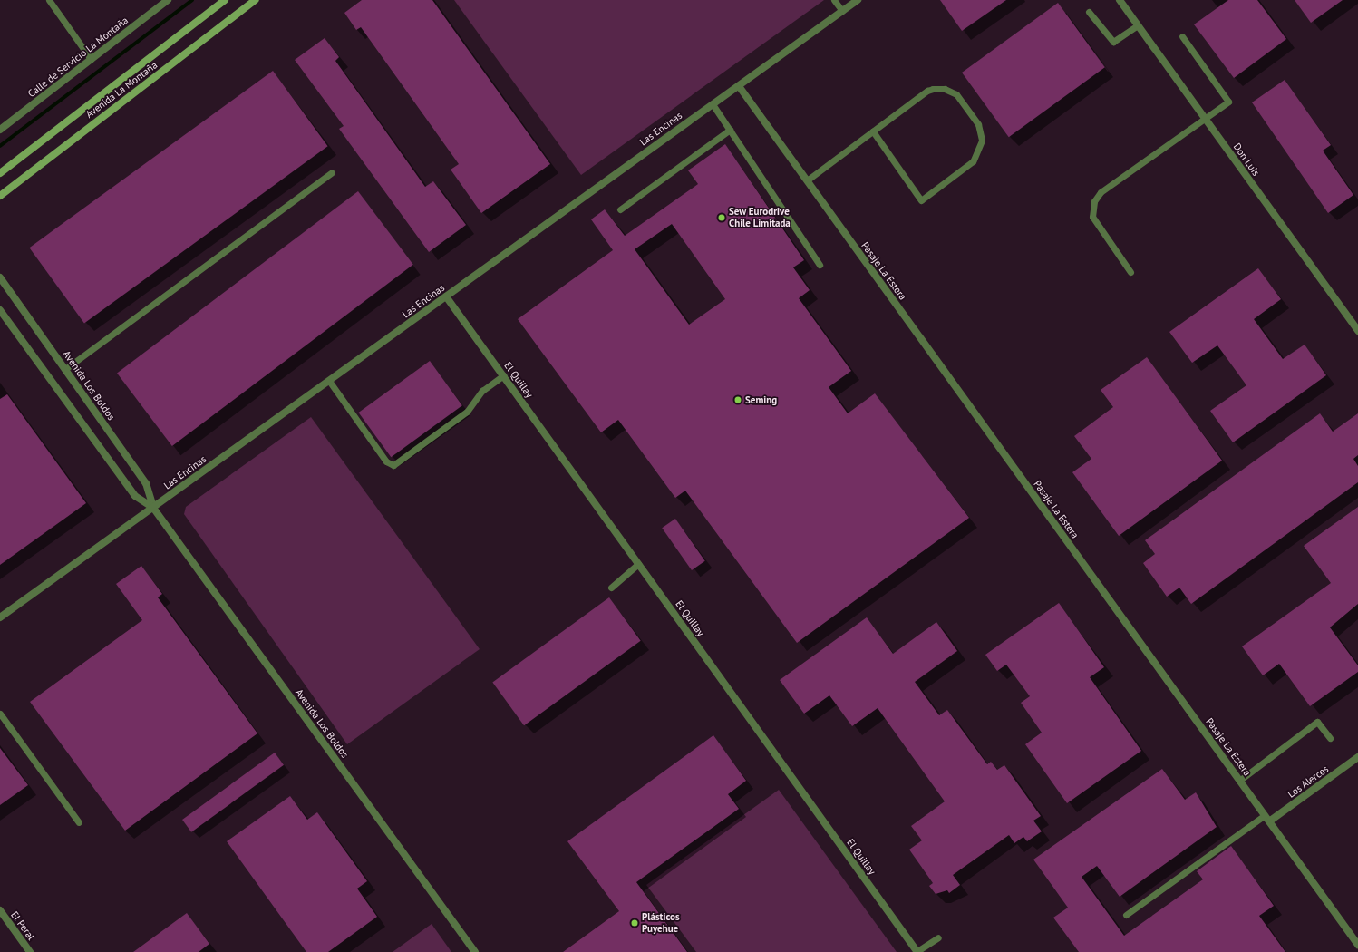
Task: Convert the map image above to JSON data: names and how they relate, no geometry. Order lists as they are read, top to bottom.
{
  "streets": {
    "main road": ["Avenida La Montaña"],
    "street": [
      "Calle de Servicio La Montaña",
      "Las Encinas",
      "Don Luis",
      "Pasaje La Estera",
      "El Quillay",
      "Avenida Los Boldos",
      "Los Alerces",
      "El Peral"
    ]
  },
  "crossings": [
    ["Las Encinas", "Pasaje La Estera"],
    ["Las Encinas", "El Quillay"],
    ["Las Encinas", "Avenida Los Boldos"],
    ["Pasaje La Estera", "Los Alerces"]
  ],
  "places": ["Sew Eurodrive Chile Limitada", "Seming", "Plásticos Puyehue"]
}
